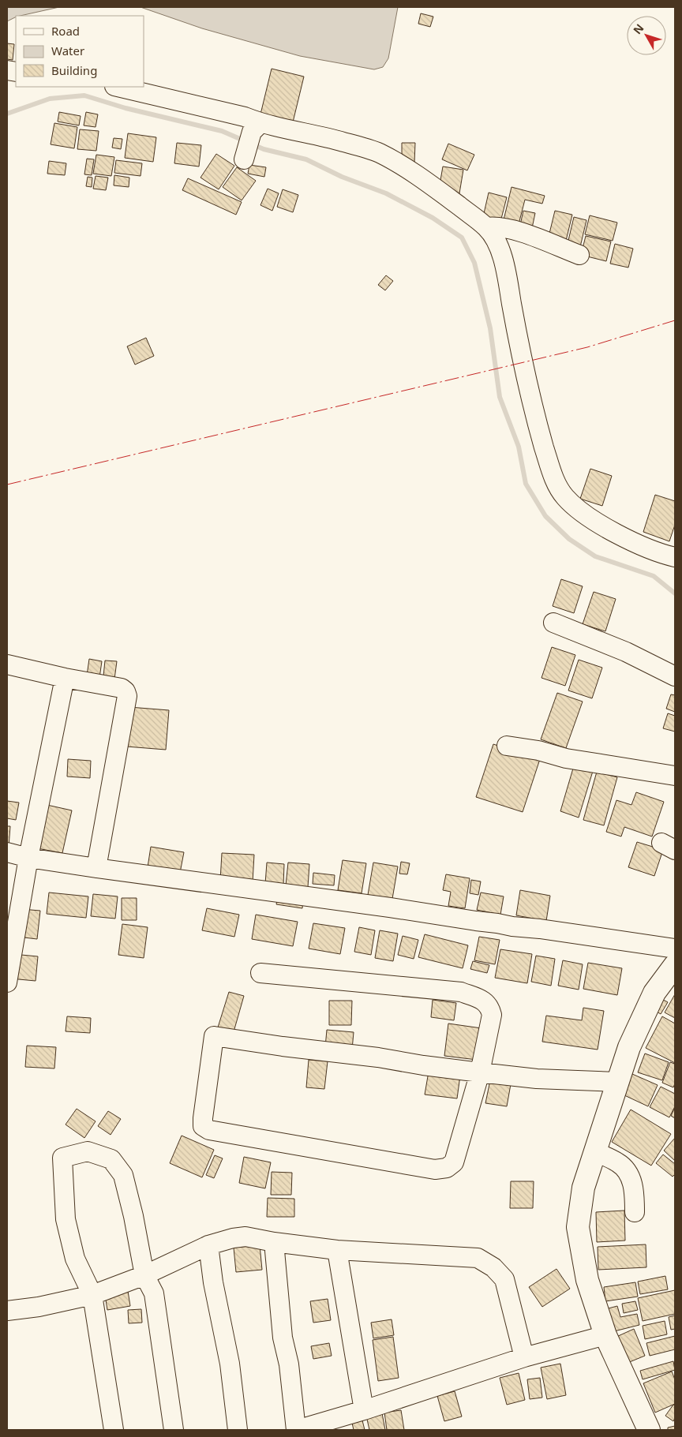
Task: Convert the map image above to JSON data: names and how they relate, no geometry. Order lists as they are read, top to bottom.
{
  "legend": ["Road", "Water", "Building"],
  "north": "top left"
}
